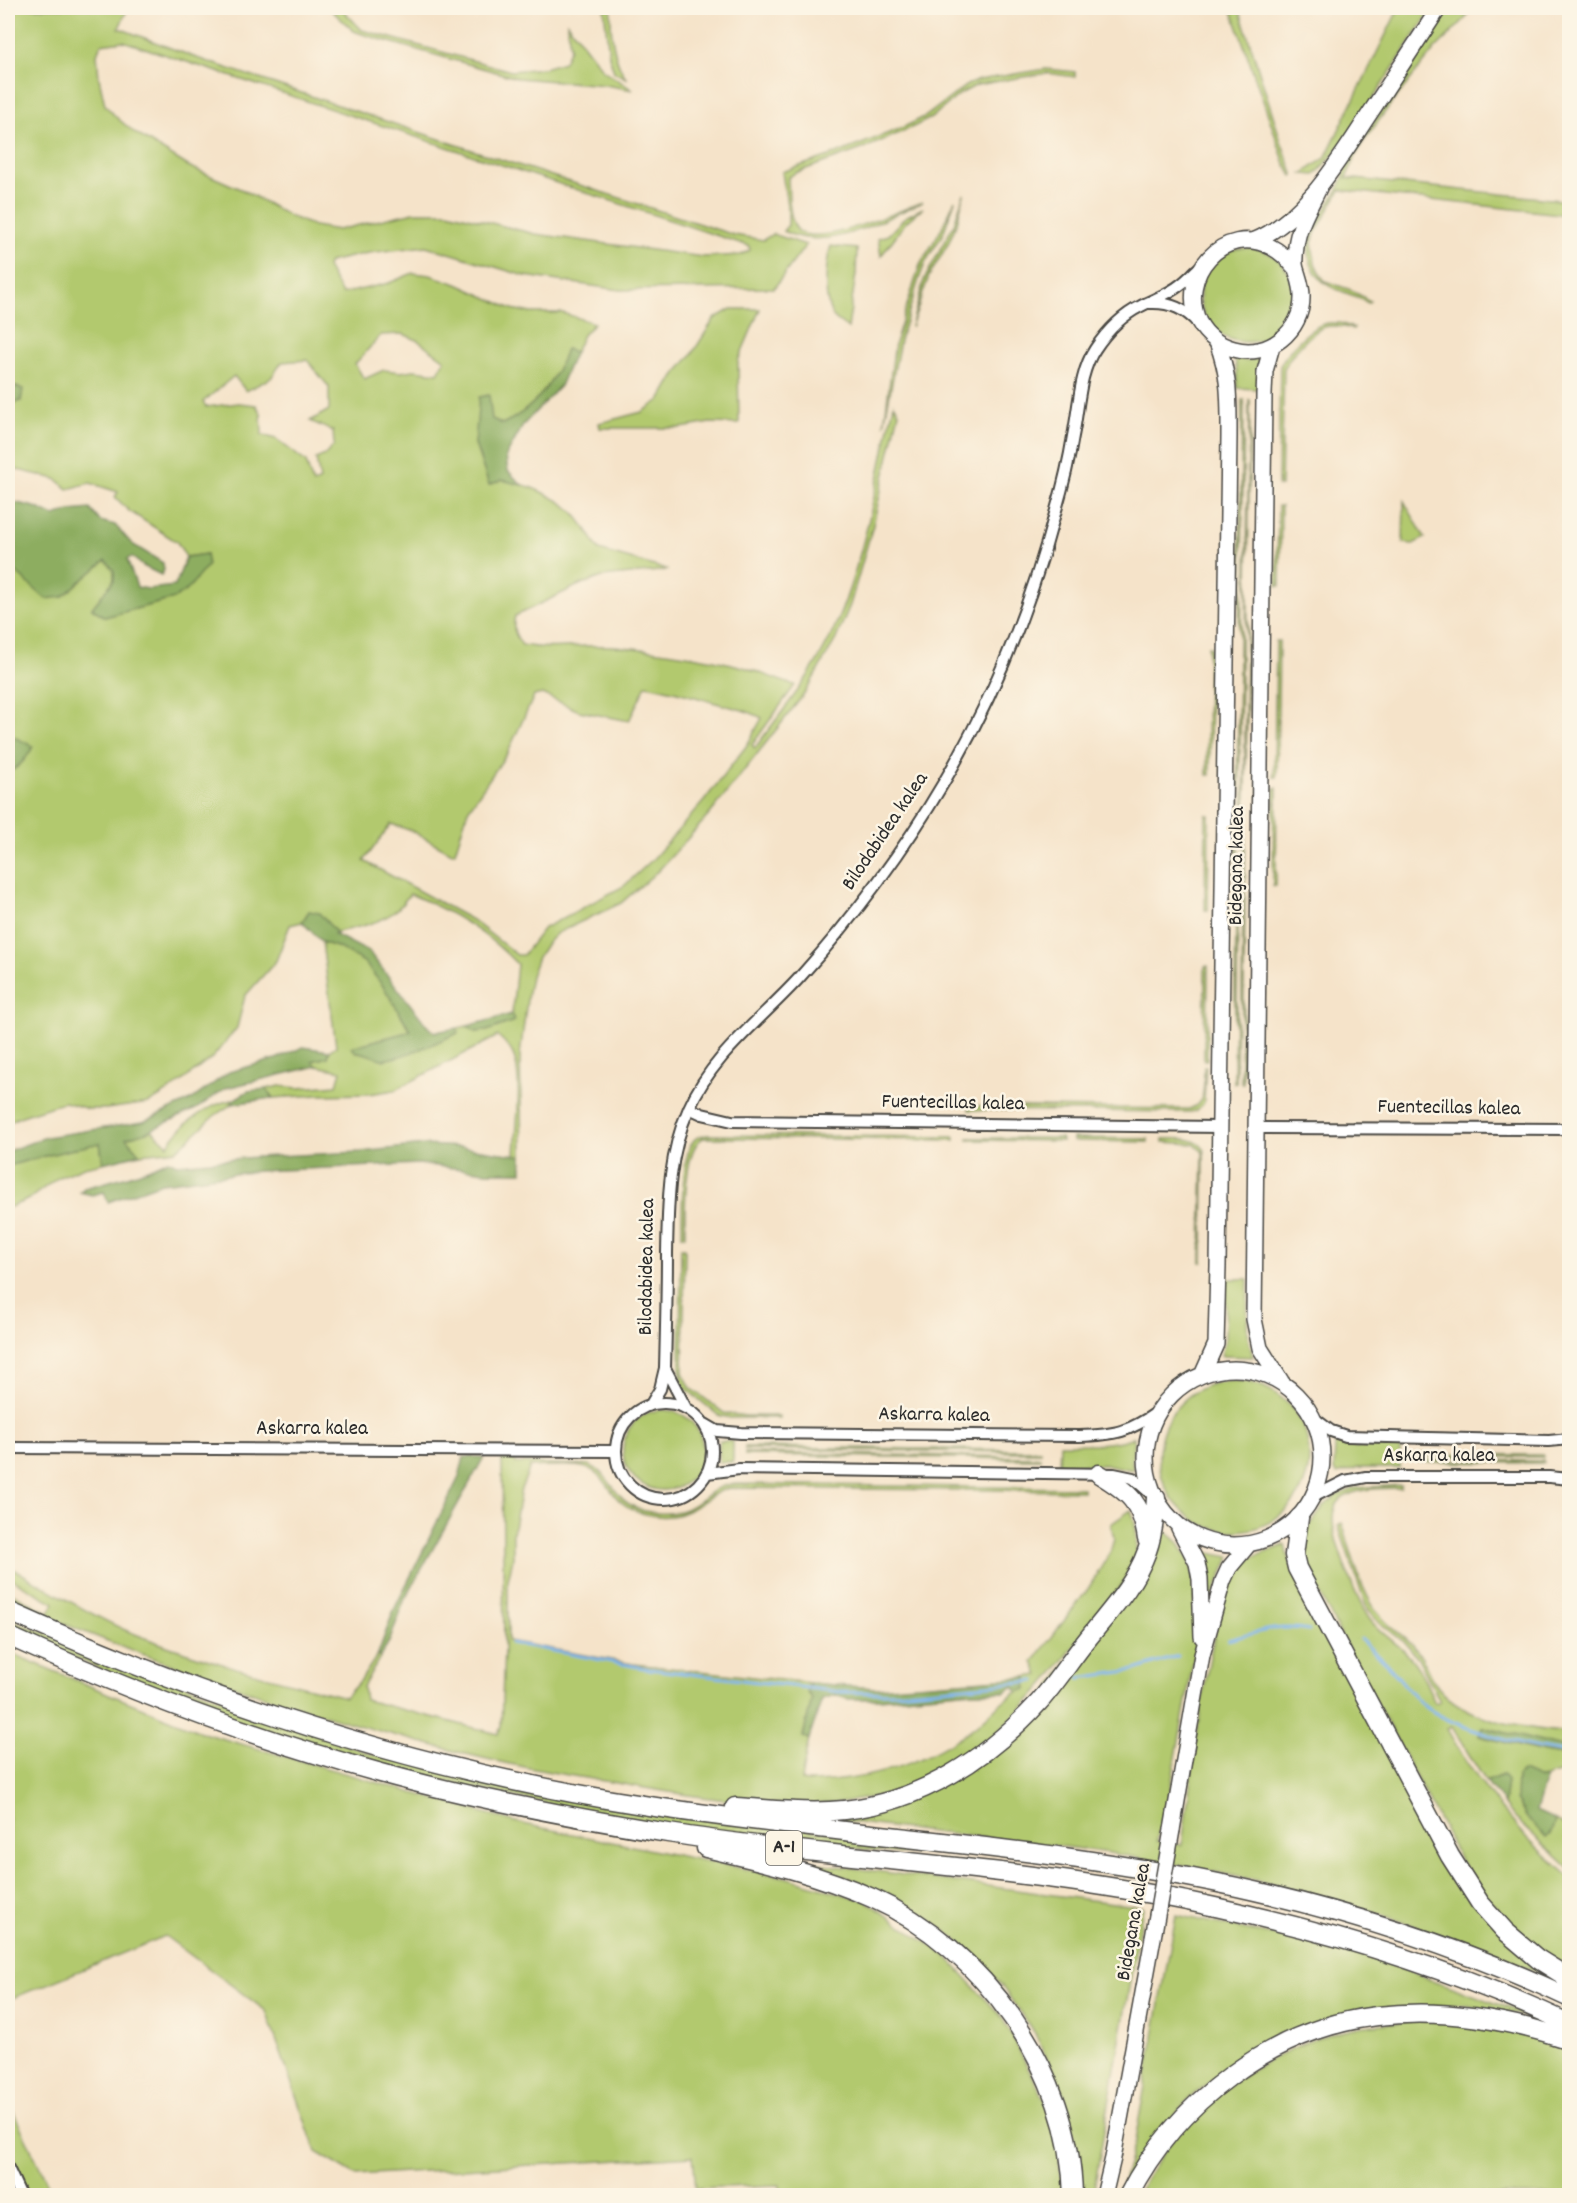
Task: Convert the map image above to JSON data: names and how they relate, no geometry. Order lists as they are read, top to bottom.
{
  "streets": {
    "highway": ["A-1"],
    "street": [
      "Bilodabidea kalea",
      "Bidegana kalea",
      "Fuentecillas kalea",
      "Askarra kalea"
    ]
  },
  "crossings": [
    ["Bilodabidea kalea", "Bidegana kalea"],
    ["Bilodabidea kalea", "Fuentecillas kalea"],
    ["Bilodabidea kalea", "Askarra kalea"],
    ["Bidegana kalea", "Fuentecillas kalea"],
    ["Bidegana kalea", "Askarra kalea"]
  ]
}
